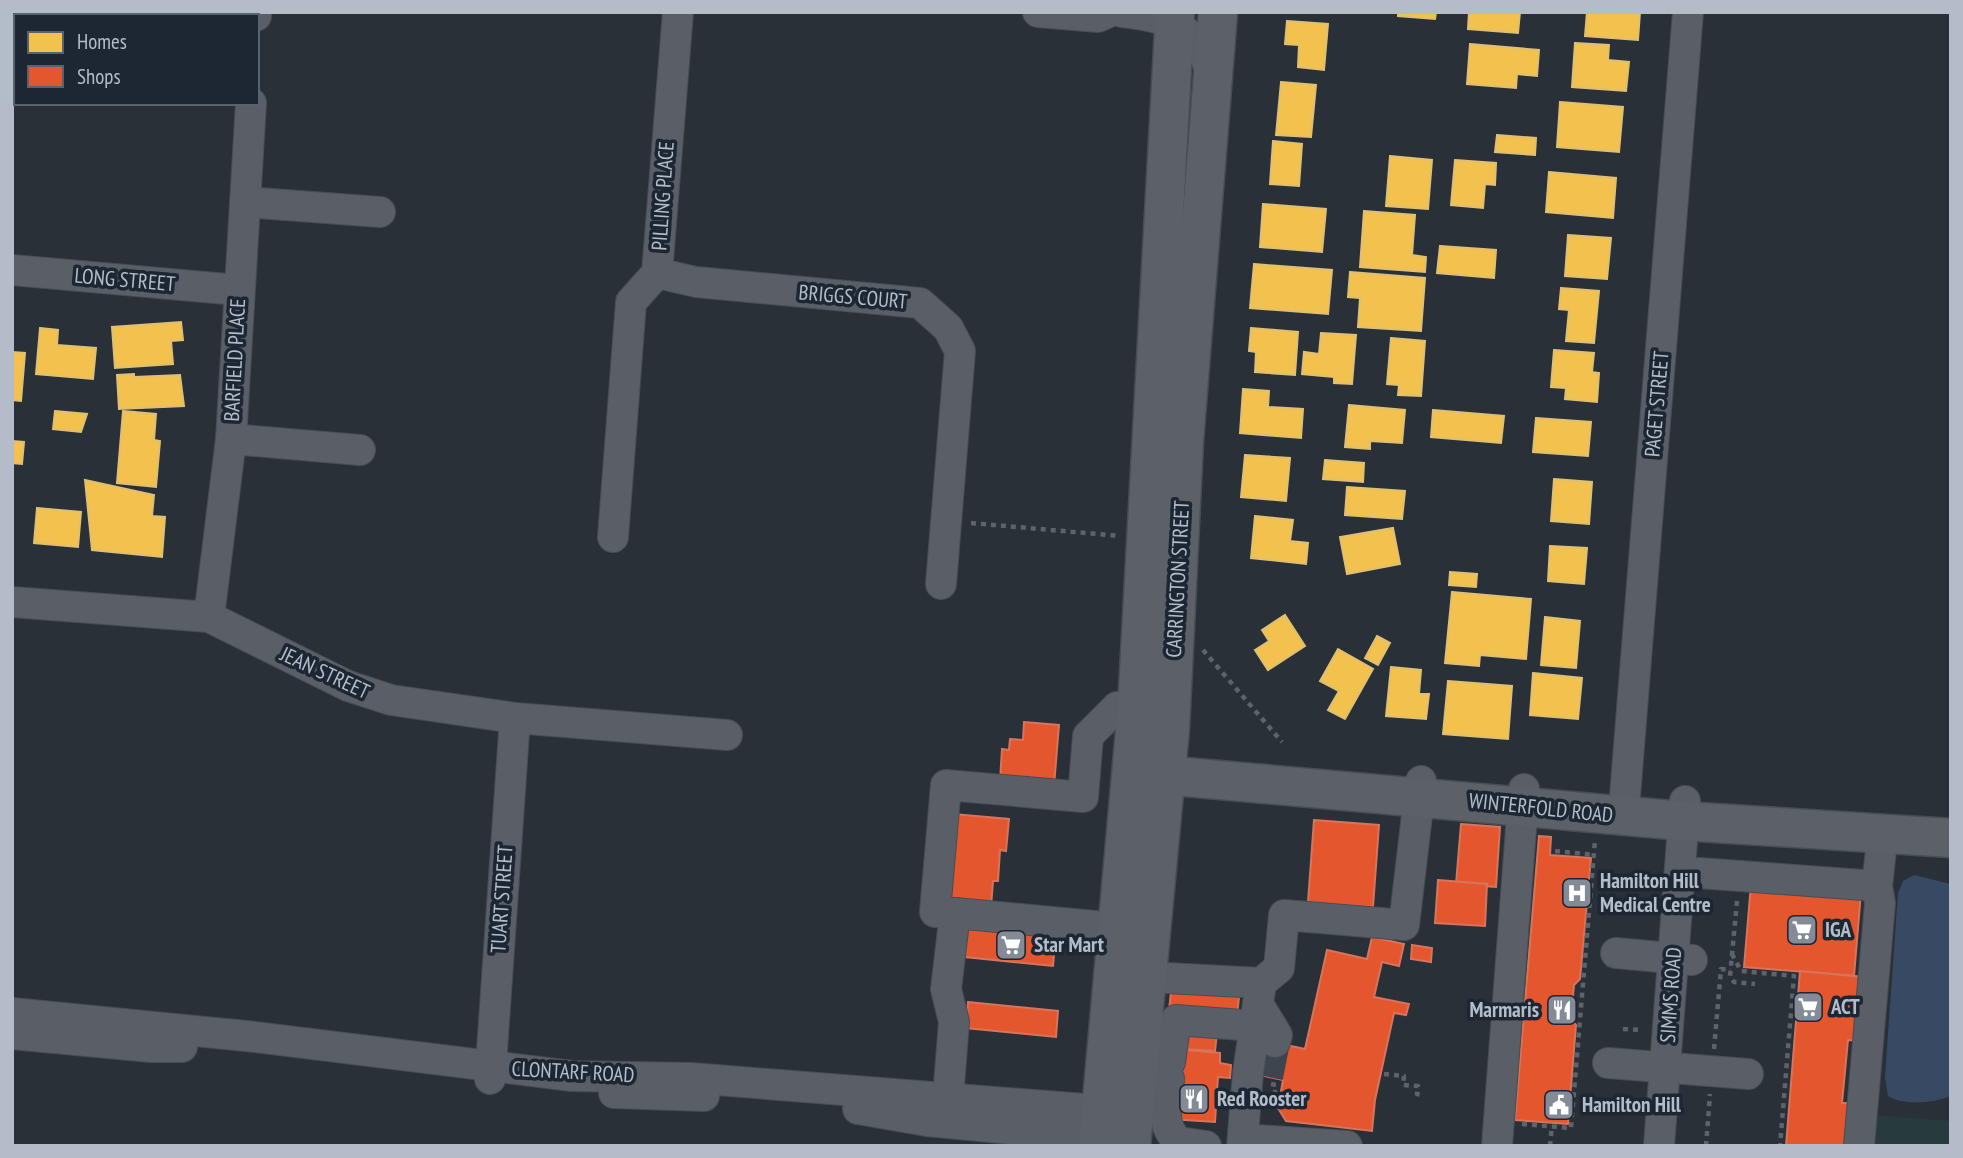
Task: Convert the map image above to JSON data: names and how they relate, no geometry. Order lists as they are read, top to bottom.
{
  "streets": {
    "main road": ["CARRINGTON STREET", "WINTERFOLD ROAD"],
    "street": [
      "PILLING PLACE",
      "LONG STREET",
      "BRIGGS COURT",
      "BARFIELD PLACE",
      "PAGET STREET",
      "JEAN STREET",
      "TUART STREET",
      "SIMMS ROAD",
      "CLONTARF ROAD"
    ]
  },
  "crossings": [
    ["PILLING PLACE", "BRIGGS COURT"],
    ["LONG STREET", "BARFIELD PLACE"],
    ["BARFIELD PLACE", "JEAN STREET"],
    ["PAGET STREET", "WINTERFOLD ROAD"],
    ["CARRINGTON STREET", "WINTERFOLD ROAD"],
    ["CARRINGTON STREET", "CLONTARF ROAD"],
    ["JEAN STREET", "TUART STREET"],
    ["WINTERFOLD ROAD", "SIMMS ROAD"],
    ["TUART STREET", "CLONTARF ROAD"]
  ],
  "places": {
    "hospital": ["Hamilton Hill Medical Centre"],
    "supermarket": ["IGA", "Star Mart", "ACT"],
    "restaurant": ["Marmaris", "Red Rooster"],
    "public building": ["Hamilton Hill"]
  },
  "legend": ["Homes", "Shops"]
}
